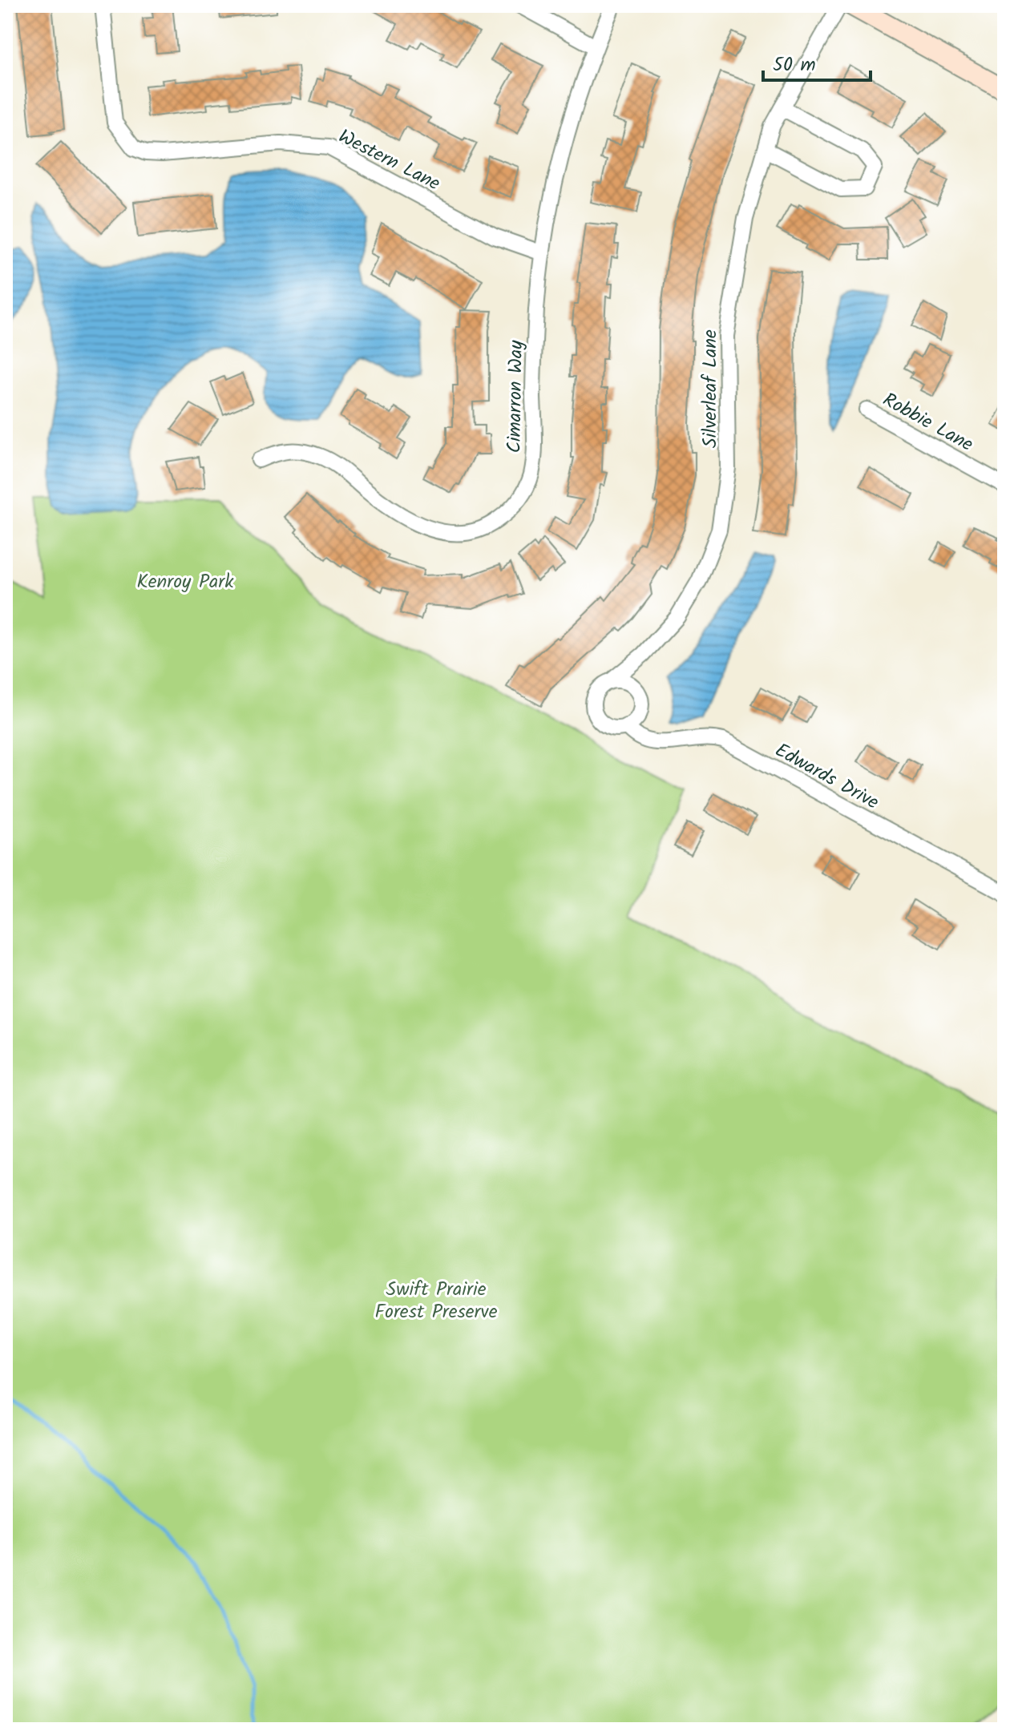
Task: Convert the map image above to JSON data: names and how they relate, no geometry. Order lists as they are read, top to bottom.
{
  "streets": {
    "street": [
      "Western Lane",
      "Silverleaf Lane",
      "Cimarron Way",
      "Robbie Lane",
      "Edwards Drive"
    ]
  },
  "crossings": [
    ["Western Lane", "Cimarron Way"],
    ["Silverleaf Lane", "Edwards Drive"]
  ],
  "parks": ["Kenroy Park", "Swift Prairie Forest Preserve"],
  "scale_bar": "50 m"
}
